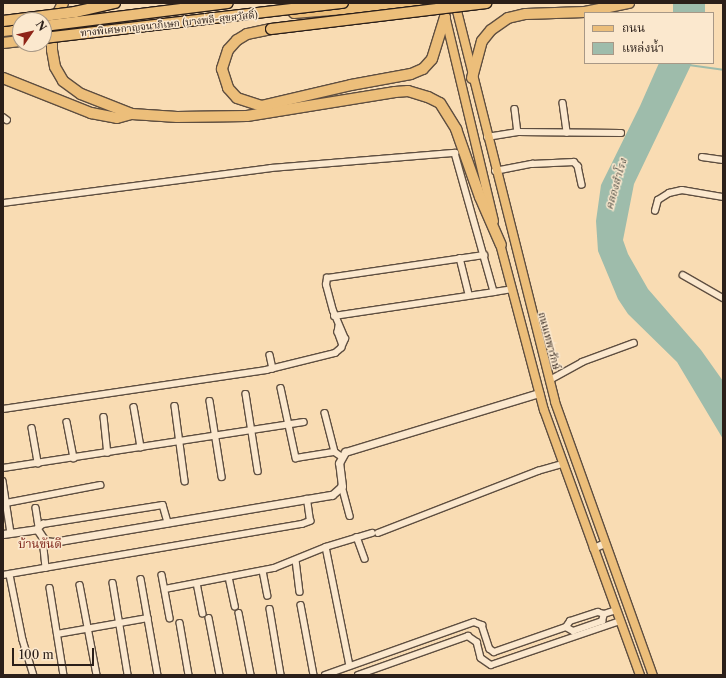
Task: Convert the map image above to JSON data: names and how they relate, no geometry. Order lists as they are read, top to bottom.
{
  "streets": {
    "highway": ["ทางพิเศษกาญจนาภิเษก (บางพลี-สุขสวัสดิ์)"],
    "main road": ["ถนนเทพารักษ์"]
  },
  "districts": ["บ้านขันดี"],
  "water": ["คลองสำโรง"],
  "legend": ["ถนน", "แหล่งน้ำ"],
  "scale_bar": "100 m",
  "north": "top right"
}
